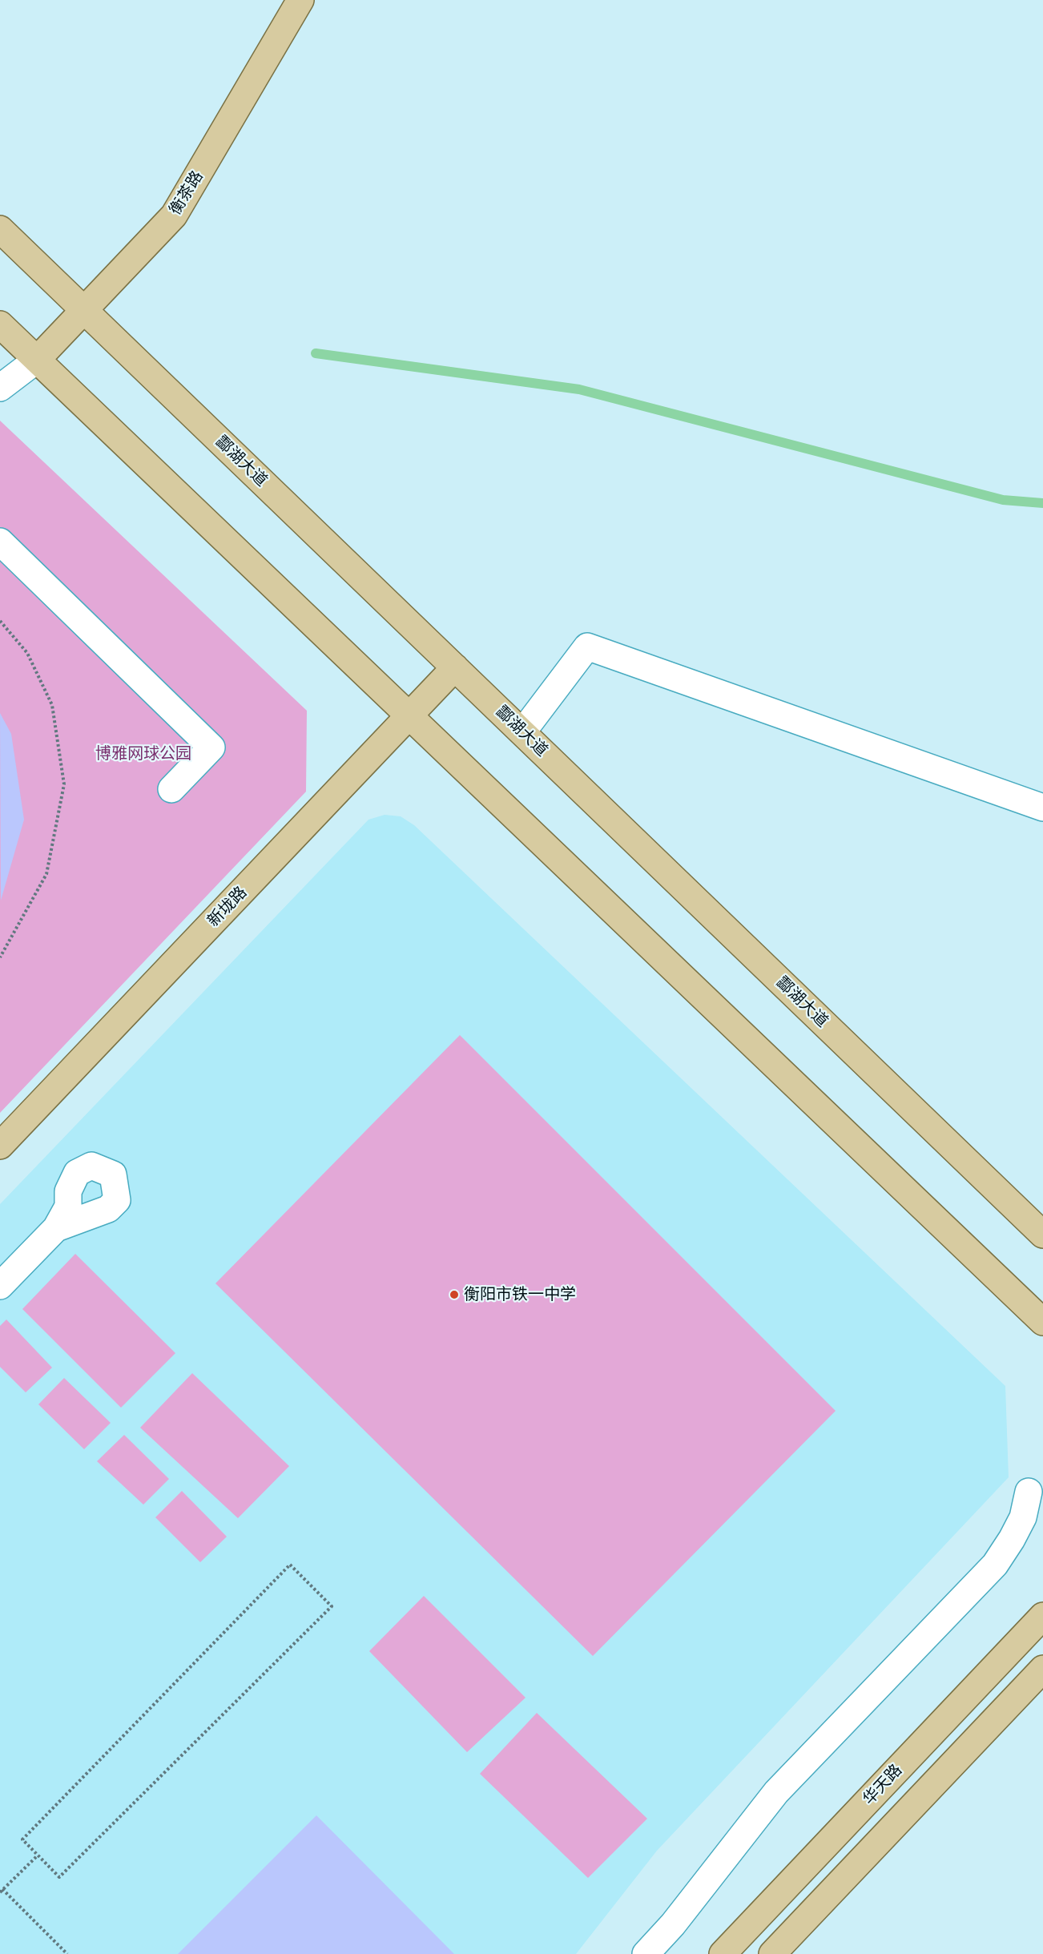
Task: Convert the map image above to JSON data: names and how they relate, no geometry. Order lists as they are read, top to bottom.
{
  "streets": {
    "main road": [
      "衡茶路",
      "酃湖大道",
      "新垅路",
      "华天路"
    ]
  },
  "crossings": [
    ["衡茶路", "酃湖大道"],
    ["酃湖大道", "新垅路"]
  ],
  "parks": ["博雅网球公园"],
  "places": ["衡阳市铁一中学"]
}
